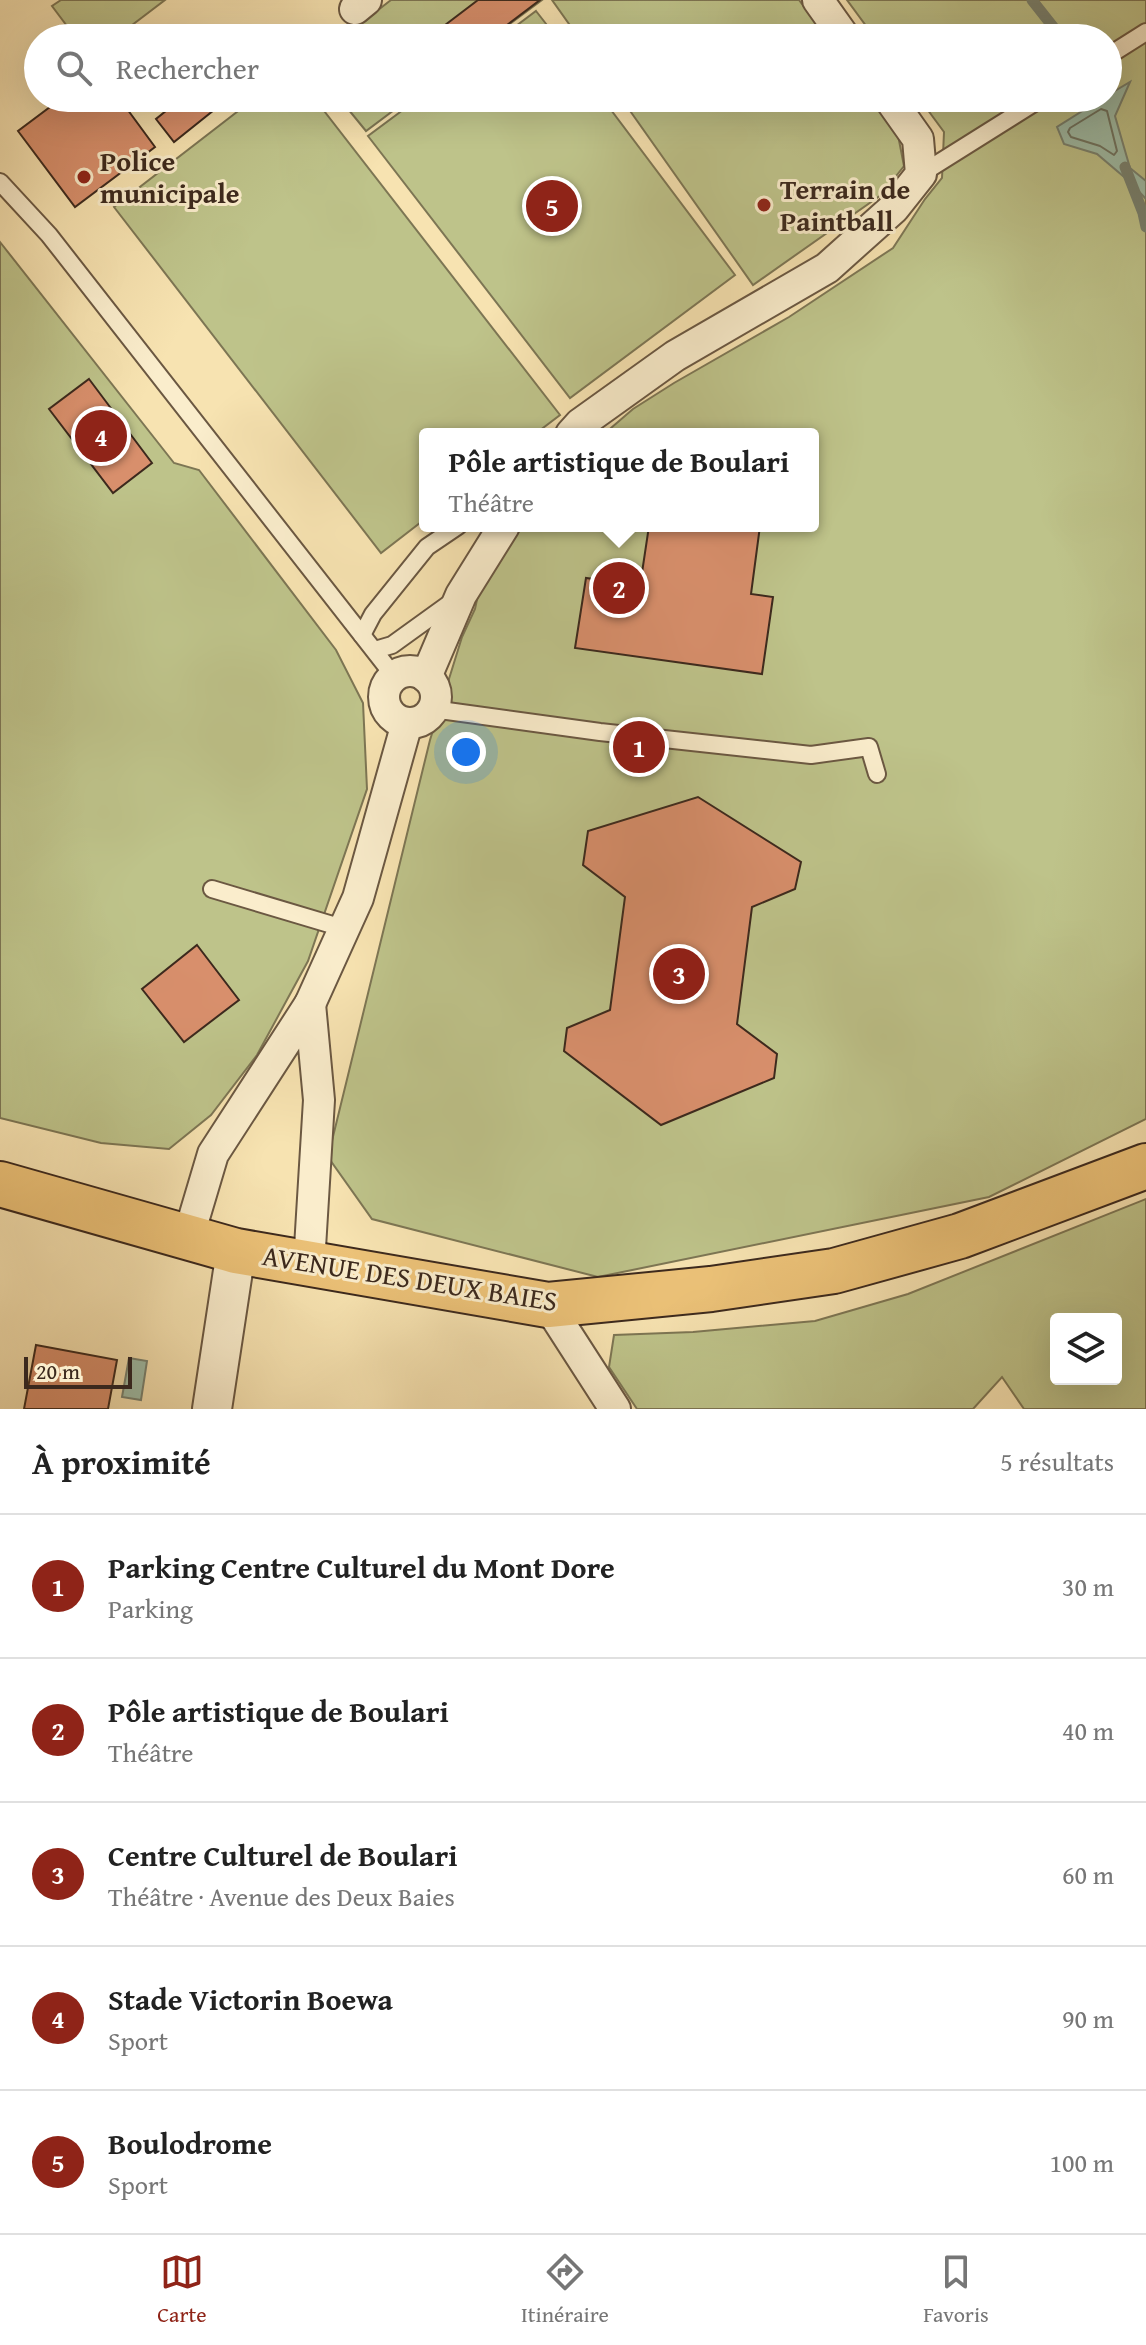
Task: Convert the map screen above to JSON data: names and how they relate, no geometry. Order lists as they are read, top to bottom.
{
  "streets": {
    "main road": ["AVENUE DES DEUX BAIES"]
  },
  "places": ["Police municipale", "Terrain de Paintball"],
  "scale_bar": "20 m",
  "page": {
    "search": "Rechercher",
    "pins": [
      "5",
      "4",
      "2",
      "1",
      "3"
    ],
    "popup": ["Pôle artistique de Boulari", "Théâtre"],
    "scale": "20 m",
    "heading": ["À proximité", "5 résultats"],
    "list": [
      {
        "mark": "1",
        "name": "Parking Centre Culturel du Mont Dore",
        "note": "Parking",
        "value": "30 m"
      },
      {
        "mark": "2",
        "name": "Pôle artistique de Boulari",
        "note": "Théâtre",
        "value": "40 m"
      },
      {
        "mark": "3",
        "name": "Centre Culturel de Boulari",
        "note": "Théâtre · Avenue des Deux Baies",
        "value": "60 m"
      },
      {
        "mark": "4",
        "name": "Stade Victorin Boewa",
        "note": "Sport",
        "value": "90 m"
      },
      {
        "mark": "5",
        "name": "Boulodrome",
        "note": "Sport",
        "value": "100 m"
      }
    ],
    "nav": ["Carte", "Itinéraire", "Favoris"]
  }
}
